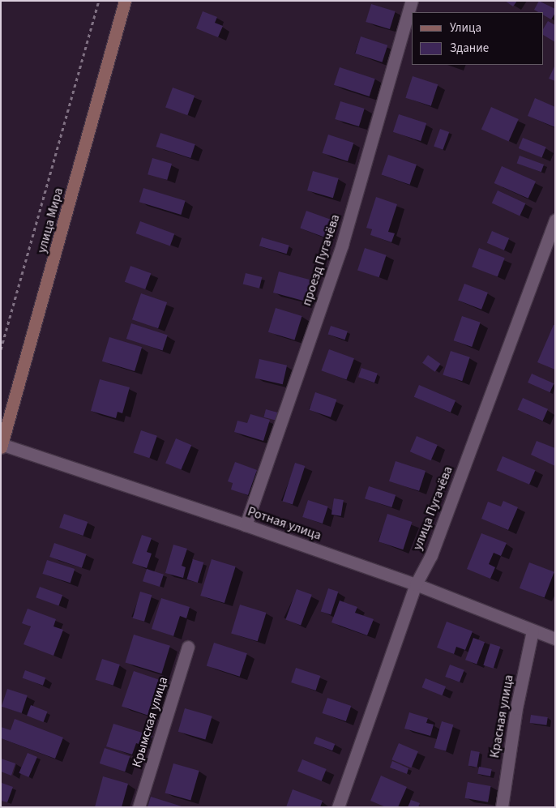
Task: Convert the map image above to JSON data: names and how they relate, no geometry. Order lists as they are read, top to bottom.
{
  "streets": {
    "street": [
      "улица Мира",
      "проезд Пугачёва",
      "улица Пугачёва",
      "Ротная улица",
      "Красная улица",
      "Крымская улица"
    ]
  },
  "crossings": [
    ["улица Мира", "Ротная улица"],
    ["проезд Пугачёва", "Ротная улица"],
    ["улица Пугачёва", "Ротная улица"],
    ["Ротная улица", "Красная улица"]
  ],
  "legend": ["Улица", "Здание"]
}
